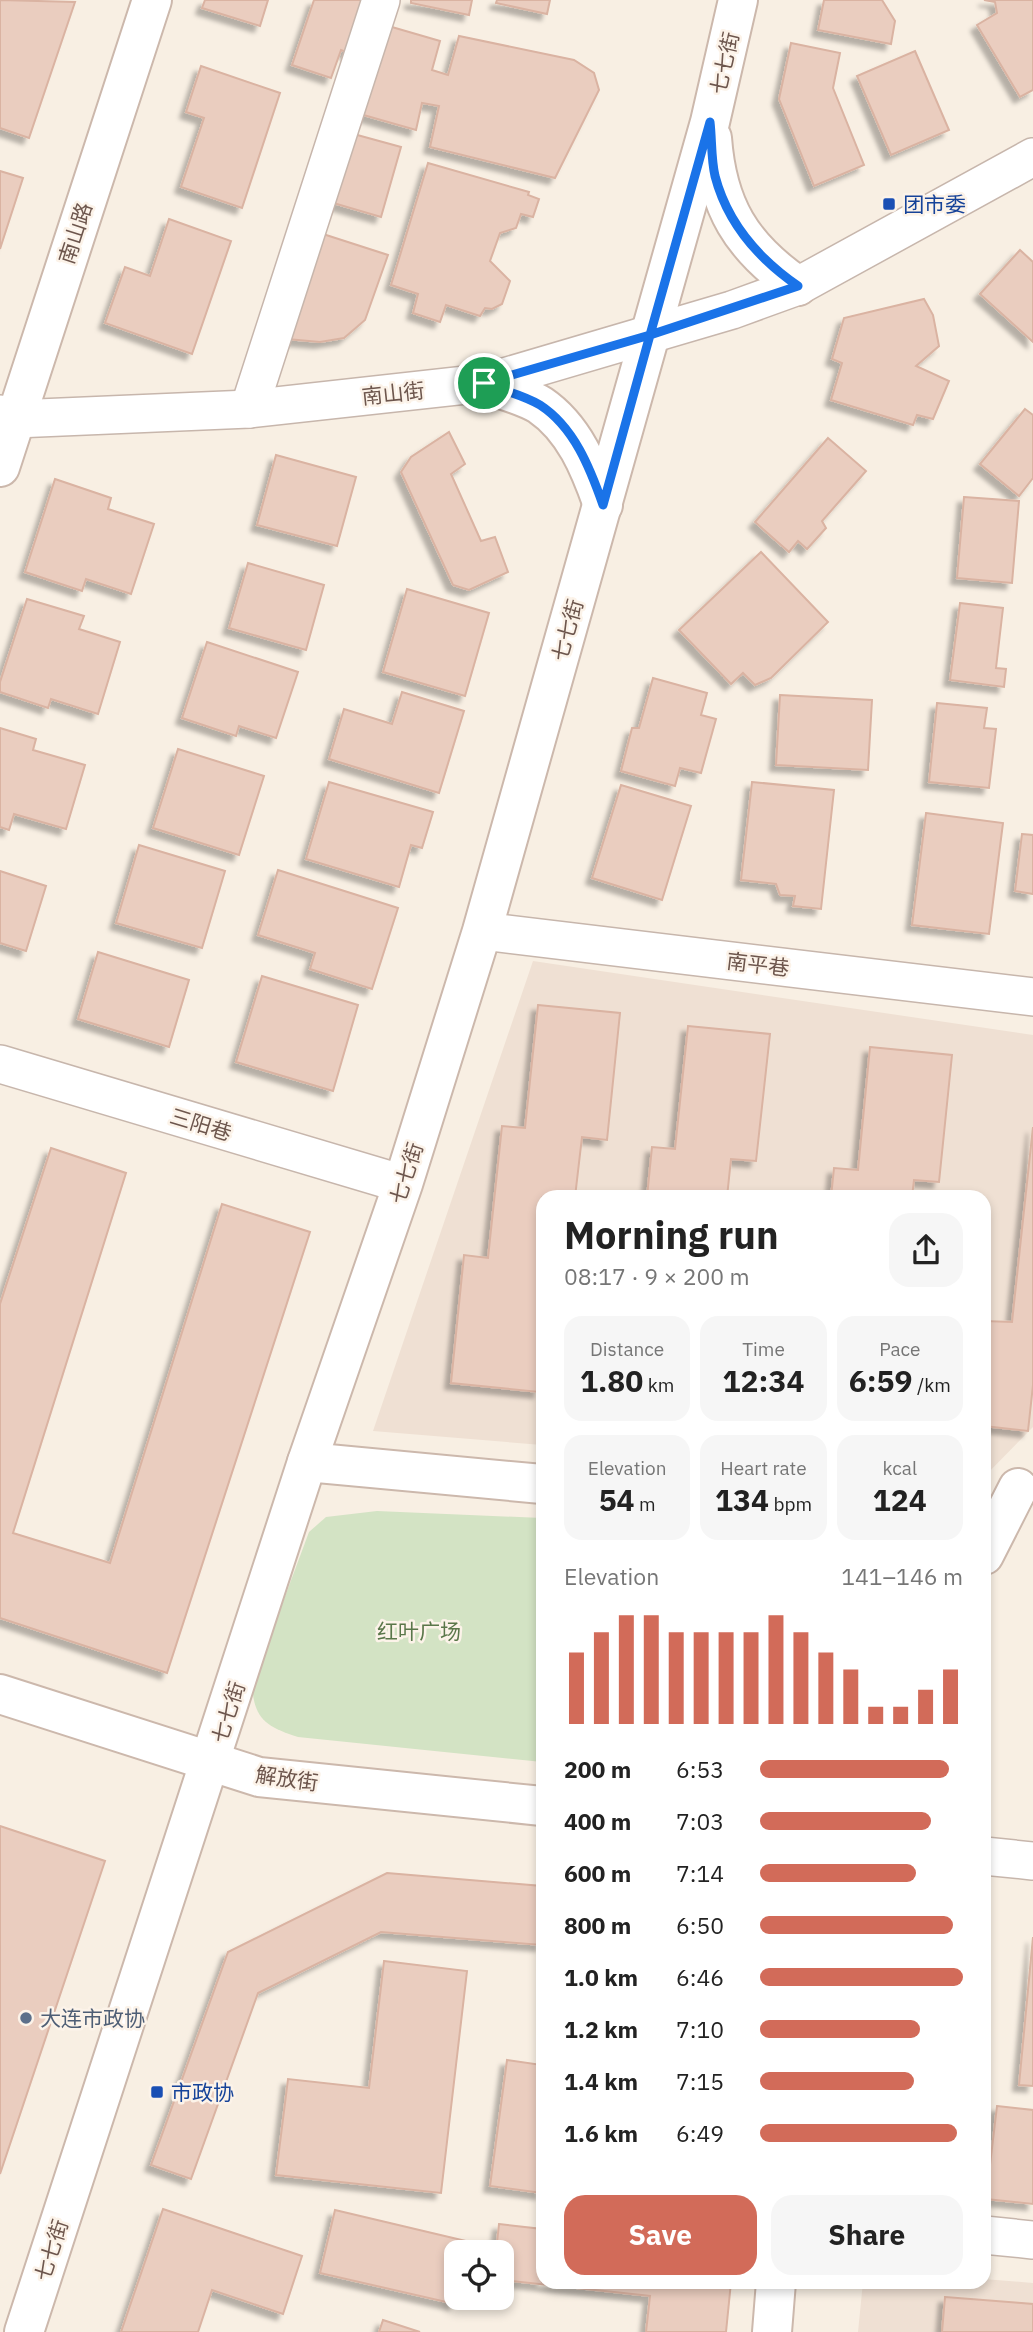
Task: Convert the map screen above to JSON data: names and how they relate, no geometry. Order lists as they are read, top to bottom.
{
  "streets": {
    "main road": ["七七街", "南山路", "解放街"],
    "street": ["南山街", "南平巷", "三阳巷"]
  },
  "crossings": [
    ["七七街", "南山街"],
    ["七七街", "南平巷"],
    ["七七街", "三阳巷"],
    ["七七街", "解放街"],
    ["南山路", "南山街"]
  ],
  "parks": ["红叶广场"],
  "places": {
    "transit": ["团市委", "市政协"],
    "other": ["大连市政协"]
  },
  "page": {
    "heading": ["Morning run", "08:17 · 9 × 200 m"],
    "stats": [
      ["Distance", "1.80 km"],
      ["Time", "12:34"],
      ["Pace", "6:59 /km"],
      ["Elevation", "54 m"],
      ["Heart rate", "134 bpm"],
      ["kcal", "124"]
    ],
    "chart": ["Elevation", "141–146 m"],
    "list": [
      {
        "name": "200 m",
        "note": "6:53"
      },
      {
        "name": "400 m",
        "note": "7:03"
      },
      {
        "name": "600 m",
        "note": "7:14"
      },
      {
        "name": "800 m",
        "note": "6:50"
      },
      {
        "name": "1.0 km",
        "note": "6:46"
      },
      {
        "name": "1.2 km",
        "note": "7:10"
      },
      {
        "name": "1.4 km",
        "note": "7:15"
      },
      {
        "name": "1.6 km",
        "note": "6:49"
      }
    ],
    "buttons": ["Save", "Share"]
  }
}
